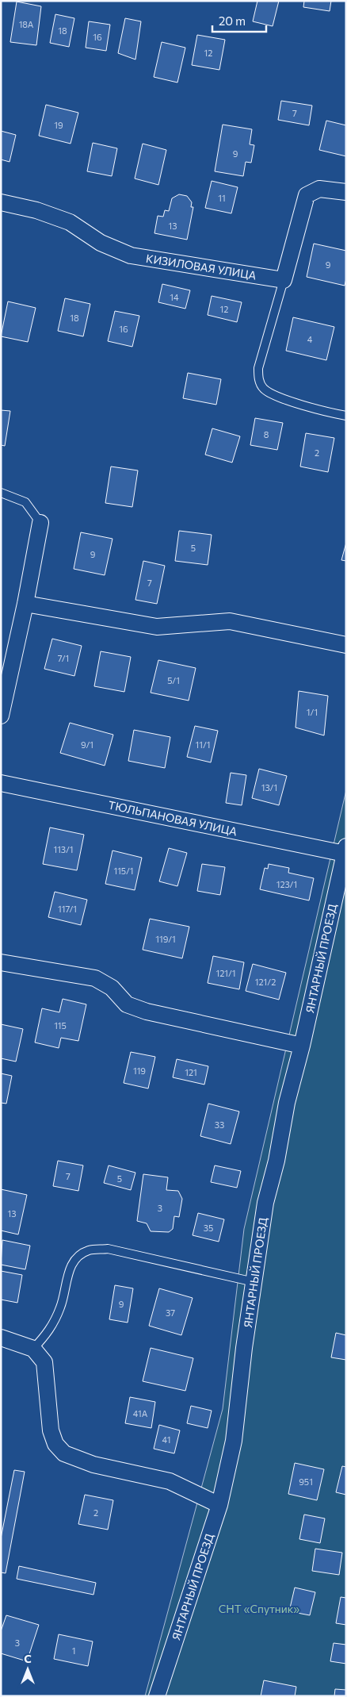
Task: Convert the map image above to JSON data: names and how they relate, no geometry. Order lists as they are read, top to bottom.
{
  "streets": {
    "street": ["КИЗИЛОВАЯ УЛИЦА", "ТЮЛЬПАНОВАЯ УЛИЦА", "ЯНТАРНЫЙ ПРОЕЗД"]
  },
  "crossings": [
    ["ТЮЛЬПАНОВАЯ УЛИЦА", "ЯНТАРНЫЙ ПРОЕЗД"]
  ],
  "parks": ["СНТ «Спутник»"],
  "house_numbers": [
    "18А",
    "18",
    "16",
    "12",
    "7",
    "19",
    "9",
    "11",
    "13",
    "9",
    "14",
    "12",
    "18",
    "16",
    "4",
    "8",
    "2",
    "5",
    "9",
    "7",
    "7/1",
    "5/1",
    "1/1",
    "9/1",
    "11/1",
    "13/1",
    "113/1",
    "115/1",
    "123/1",
    "117/1",
    "119/1",
    "121/1",
    "121/2",
    "115",
    "119",
    "121",
    "33",
    "7",
    "5",
    "3",
    "13",
    "35",
    "9",
    "37",
    "41А",
    "41",
    "951",
    "2",
    "3",
    "1"
  ],
  "scale_bar": "20 m",
  "north": "top"
}
